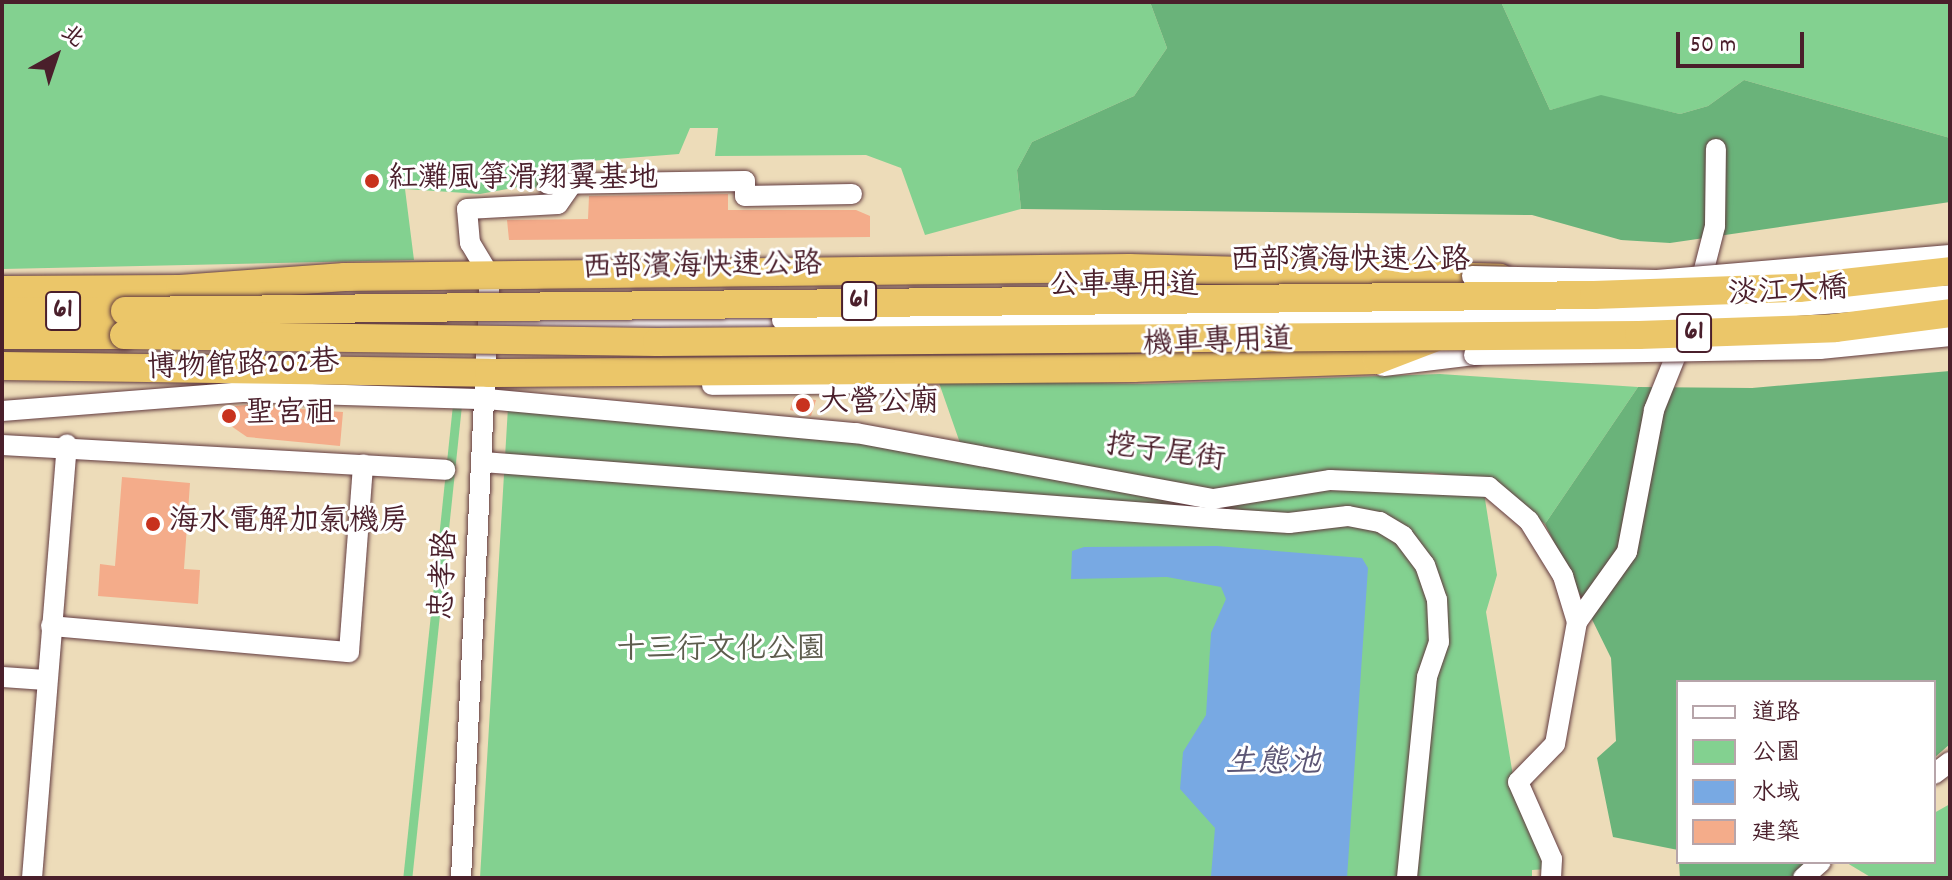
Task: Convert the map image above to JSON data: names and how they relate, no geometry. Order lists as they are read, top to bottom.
{
  "streets": {
    "highway": ["西部濱海快速公路", "淡江大橋", "61"],
    "street": [
      "公車專用道",
      "機車專用道",
      "博物館路202巷",
      "挖子尾街",
      "忠孝路"
    ]
  },
  "crossings": [
    ["西部濱海快速公路", "淡江大橋"],
    ["公車專用道", "忠孝路"],
    ["淡江大橋", "61"],
    ["博物館路202巷", "挖子尾街"],
    ["博物館路202巷", "忠孝路"],
    ["挖子尾街", "忠孝路"]
  ],
  "water": ["生態池"],
  "parks": ["十三行文化公園"],
  "places": [
    "紅灘風箏滑翔翼基地",
    "大營公廟",
    "聖宮祖",
    "海水電解加氯機房"
  ],
  "legend": [
    "道路",
    "公園",
    "水域",
    "建築"
  ],
  "scale_bar": "50 m",
  "north": "top right"
}
